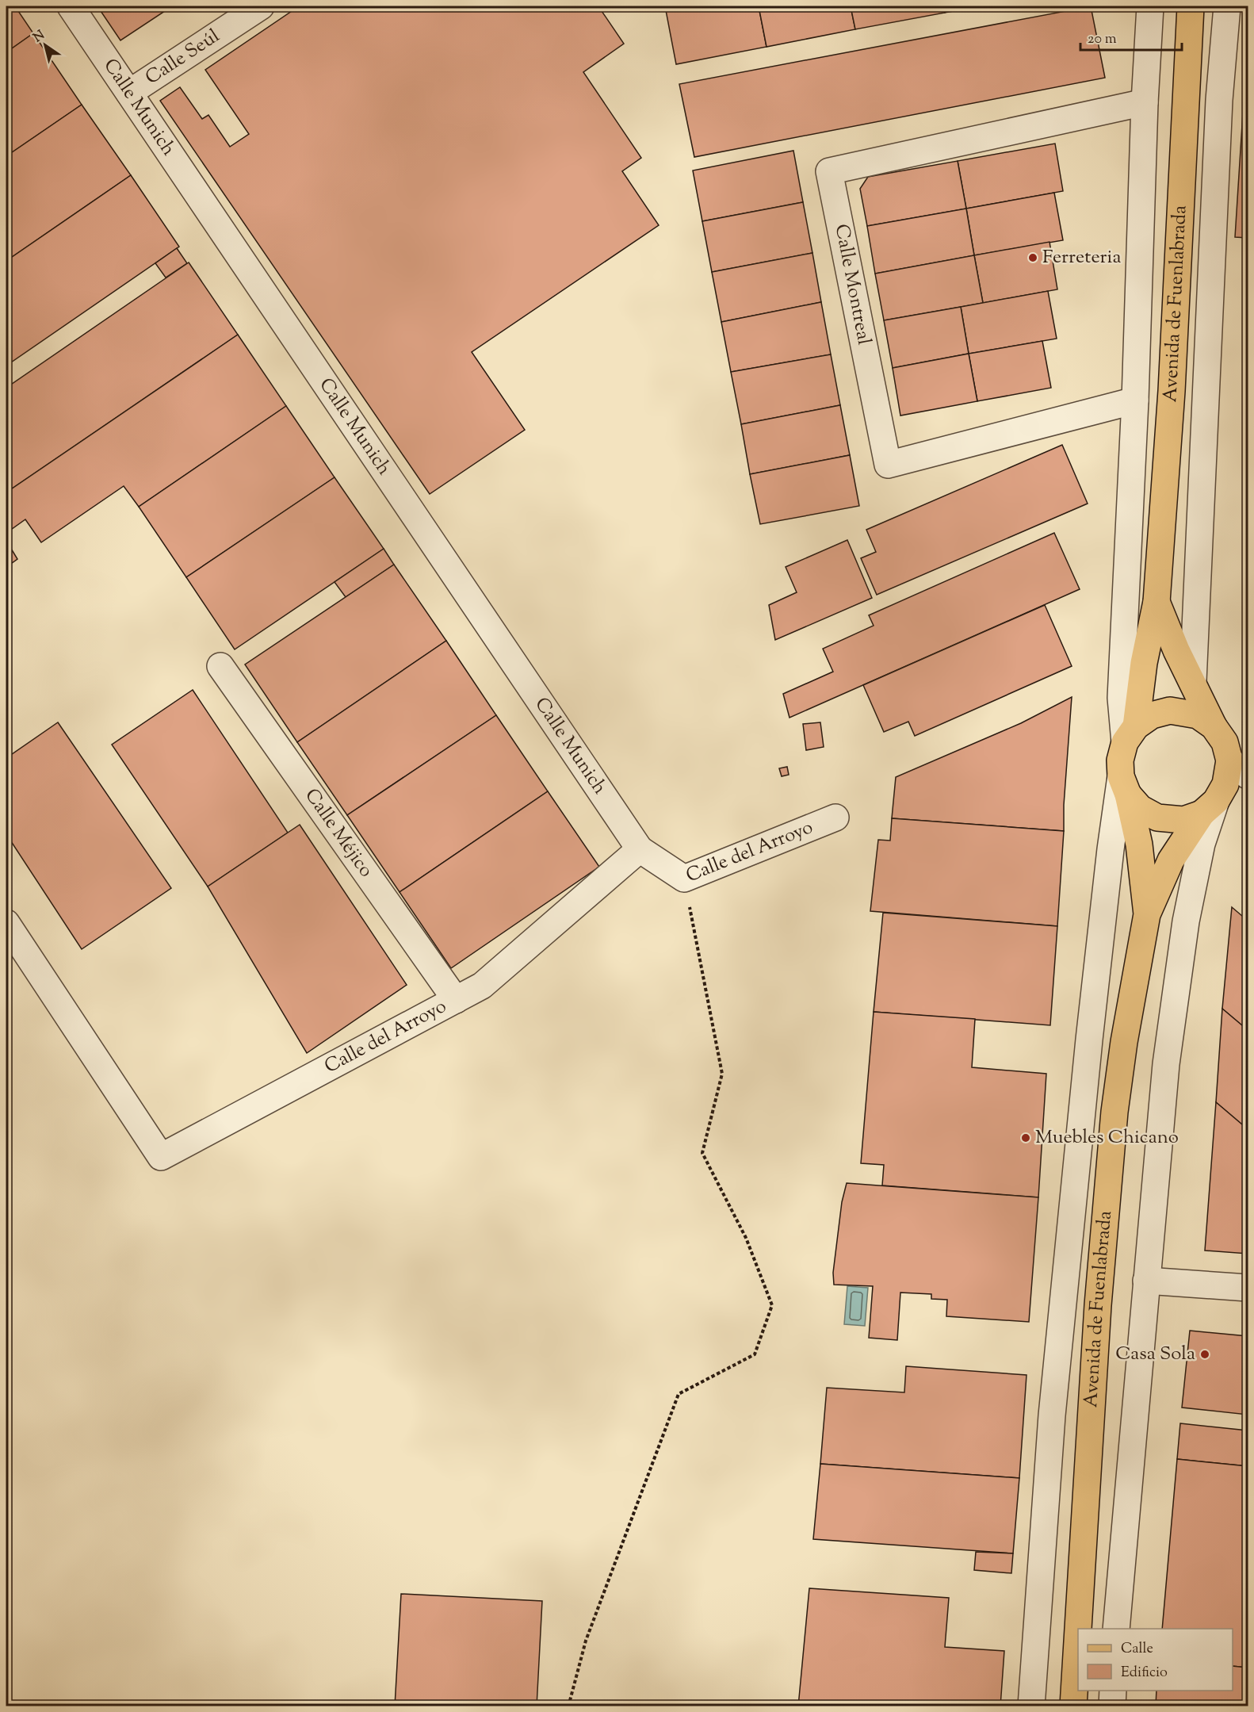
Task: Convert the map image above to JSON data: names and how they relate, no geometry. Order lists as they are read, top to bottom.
{
  "streets": {
    "main road": ["Avenida de Fuenlabrada"],
    "street": [
      "Calle Seúl",
      "Calle Munich",
      "Calle Montreal",
      "Calle Méjico",
      "Calle del Arroyo"
    ]
  },
  "crossings": [
    ["Calle Seúl", "Calle Munich"],
    ["Calle Munich", "Calle del Arroyo"],
    ["Calle Méjico", "Calle del Arroyo"]
  ],
  "places": ["Ferreteria", "Muebles Chicano", "Casa Sola"],
  "legend": ["Calle", "Edificio"],
  "scale_bar": "20 m",
  "north": "top left"
}
